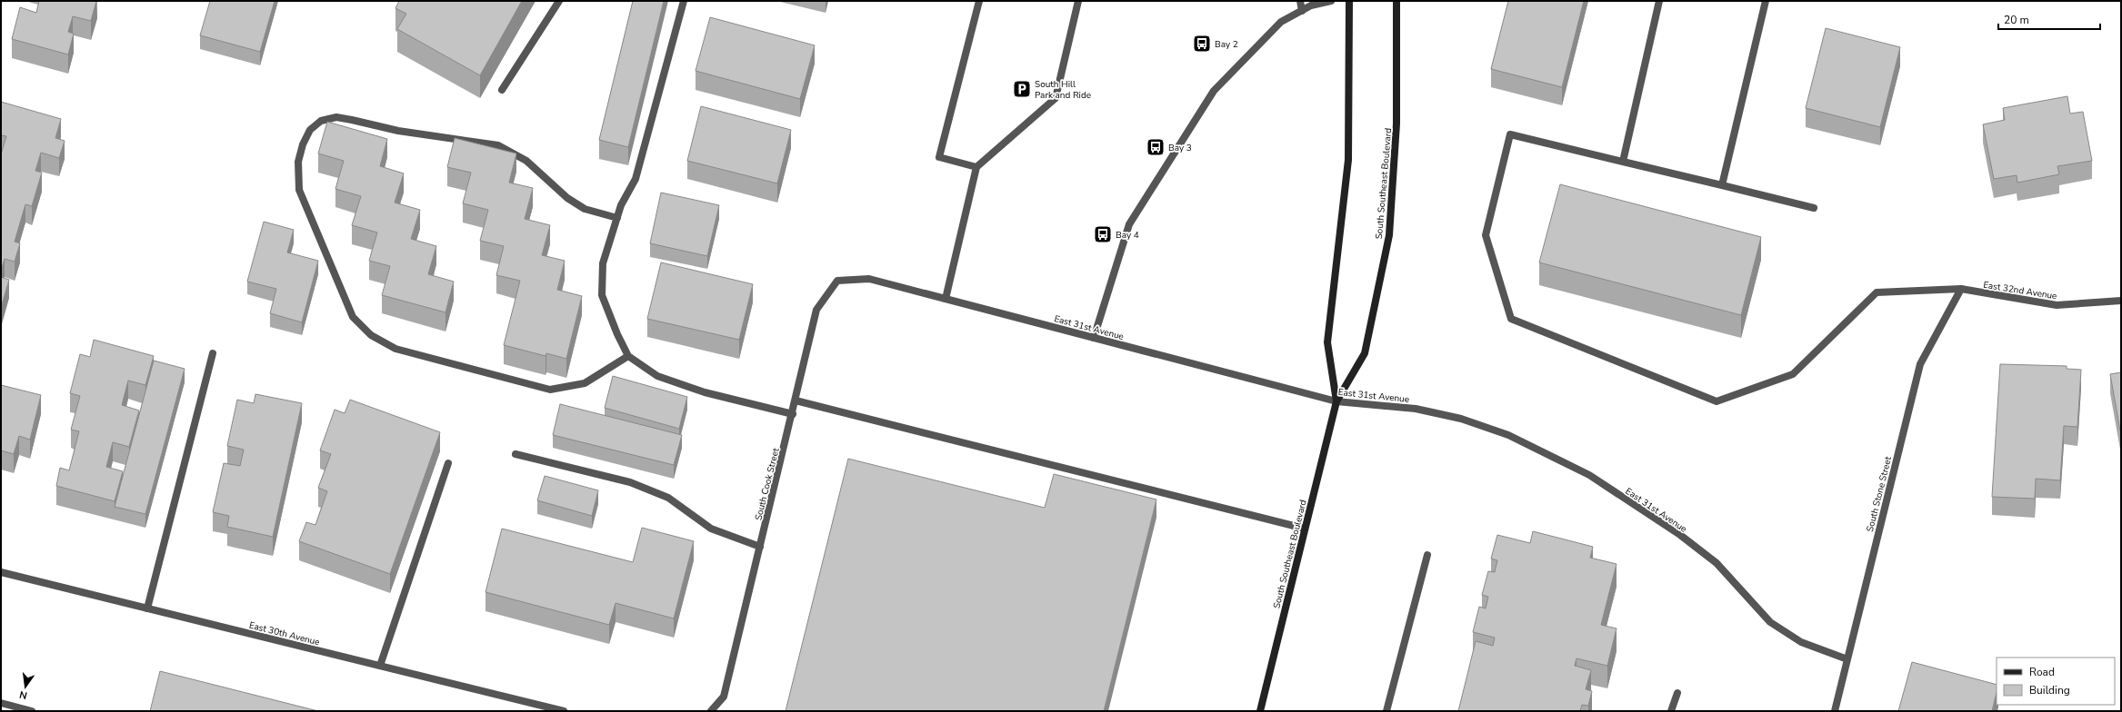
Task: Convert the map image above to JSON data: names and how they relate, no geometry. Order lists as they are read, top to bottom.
{
  "streets": {
    "main road": ["South Southeast Boulevard"],
    "street": [
      "East 32nd Avenue",
      "East 31st Avenue",
      "South Cook Street",
      "South Stone Street",
      "East 30th Avenue"
    ]
  },
  "crossings": [
    ["South Southeast Boulevard", "East 31st Avenue"],
    ["East 32nd Avenue", "South Stone Street"],
    ["East 31st Avenue", "South Cook Street"],
    ["East 31st Avenue", "South Stone Street"]
  ],
  "places": {
    "bus stop": ["Bay 2", "Bay 3", "Bay 4"],
    "parking": ["South Hill Park and Ride"]
  },
  "legend": ["Road", "Building"],
  "scale_bar": "20 m",
  "north": "bottom"
}
